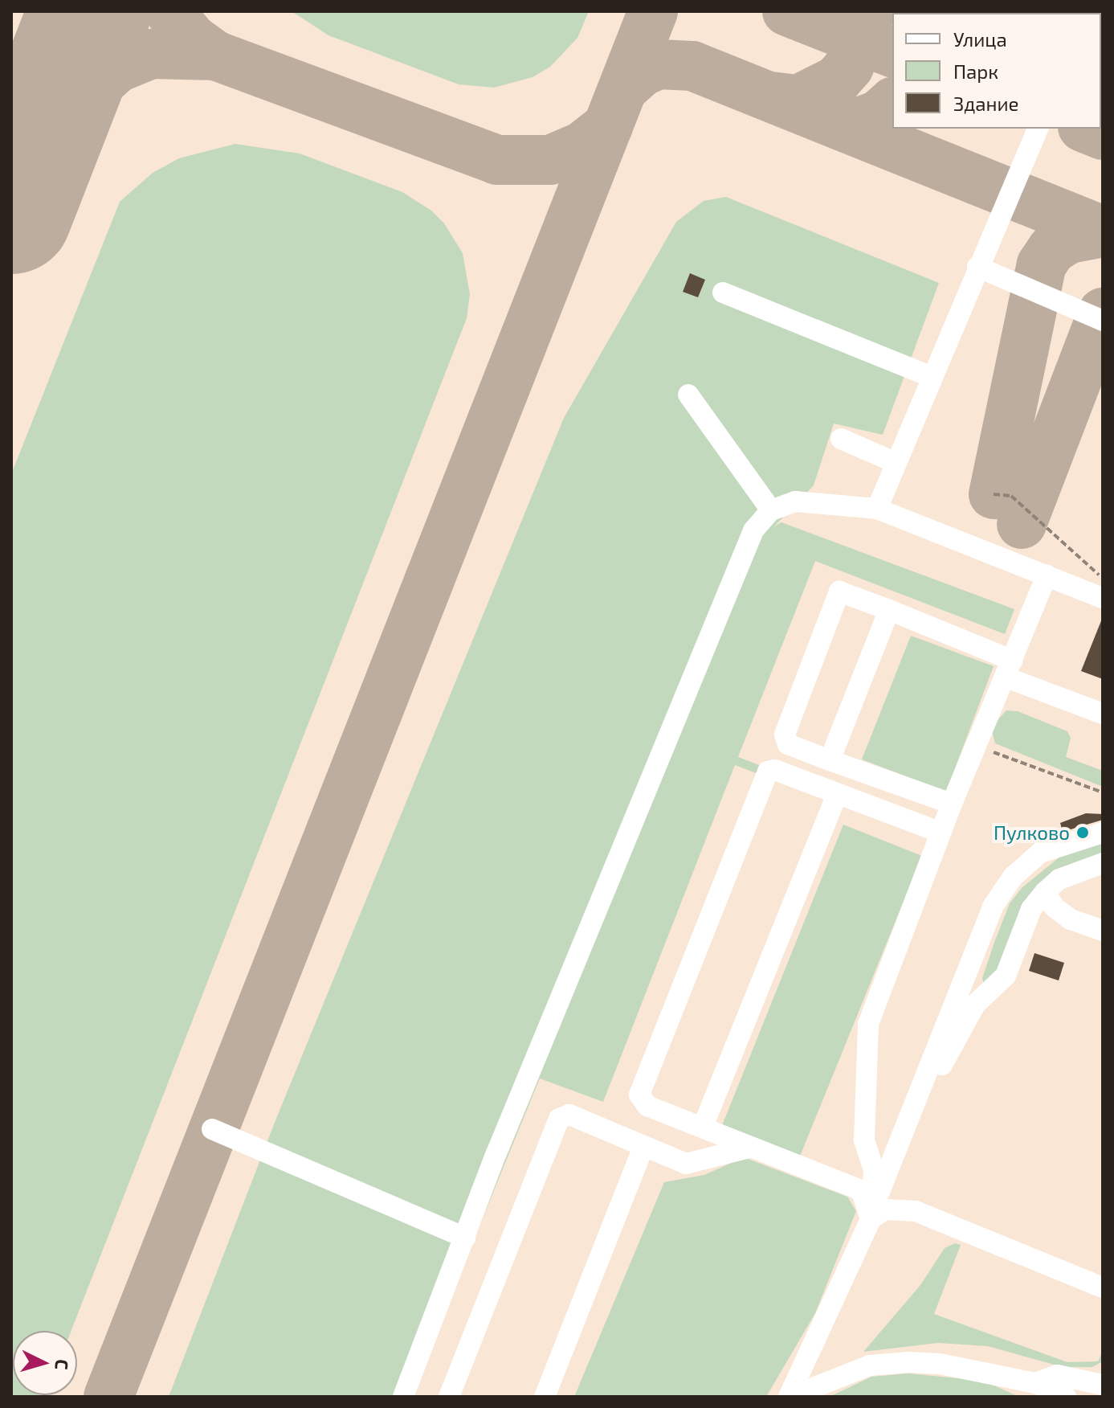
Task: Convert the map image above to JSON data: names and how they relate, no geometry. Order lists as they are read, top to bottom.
{
  "places": ["Пулково"],
  "legend": ["Улица", "Парк", "Здание"],
  "north": "right"
}
